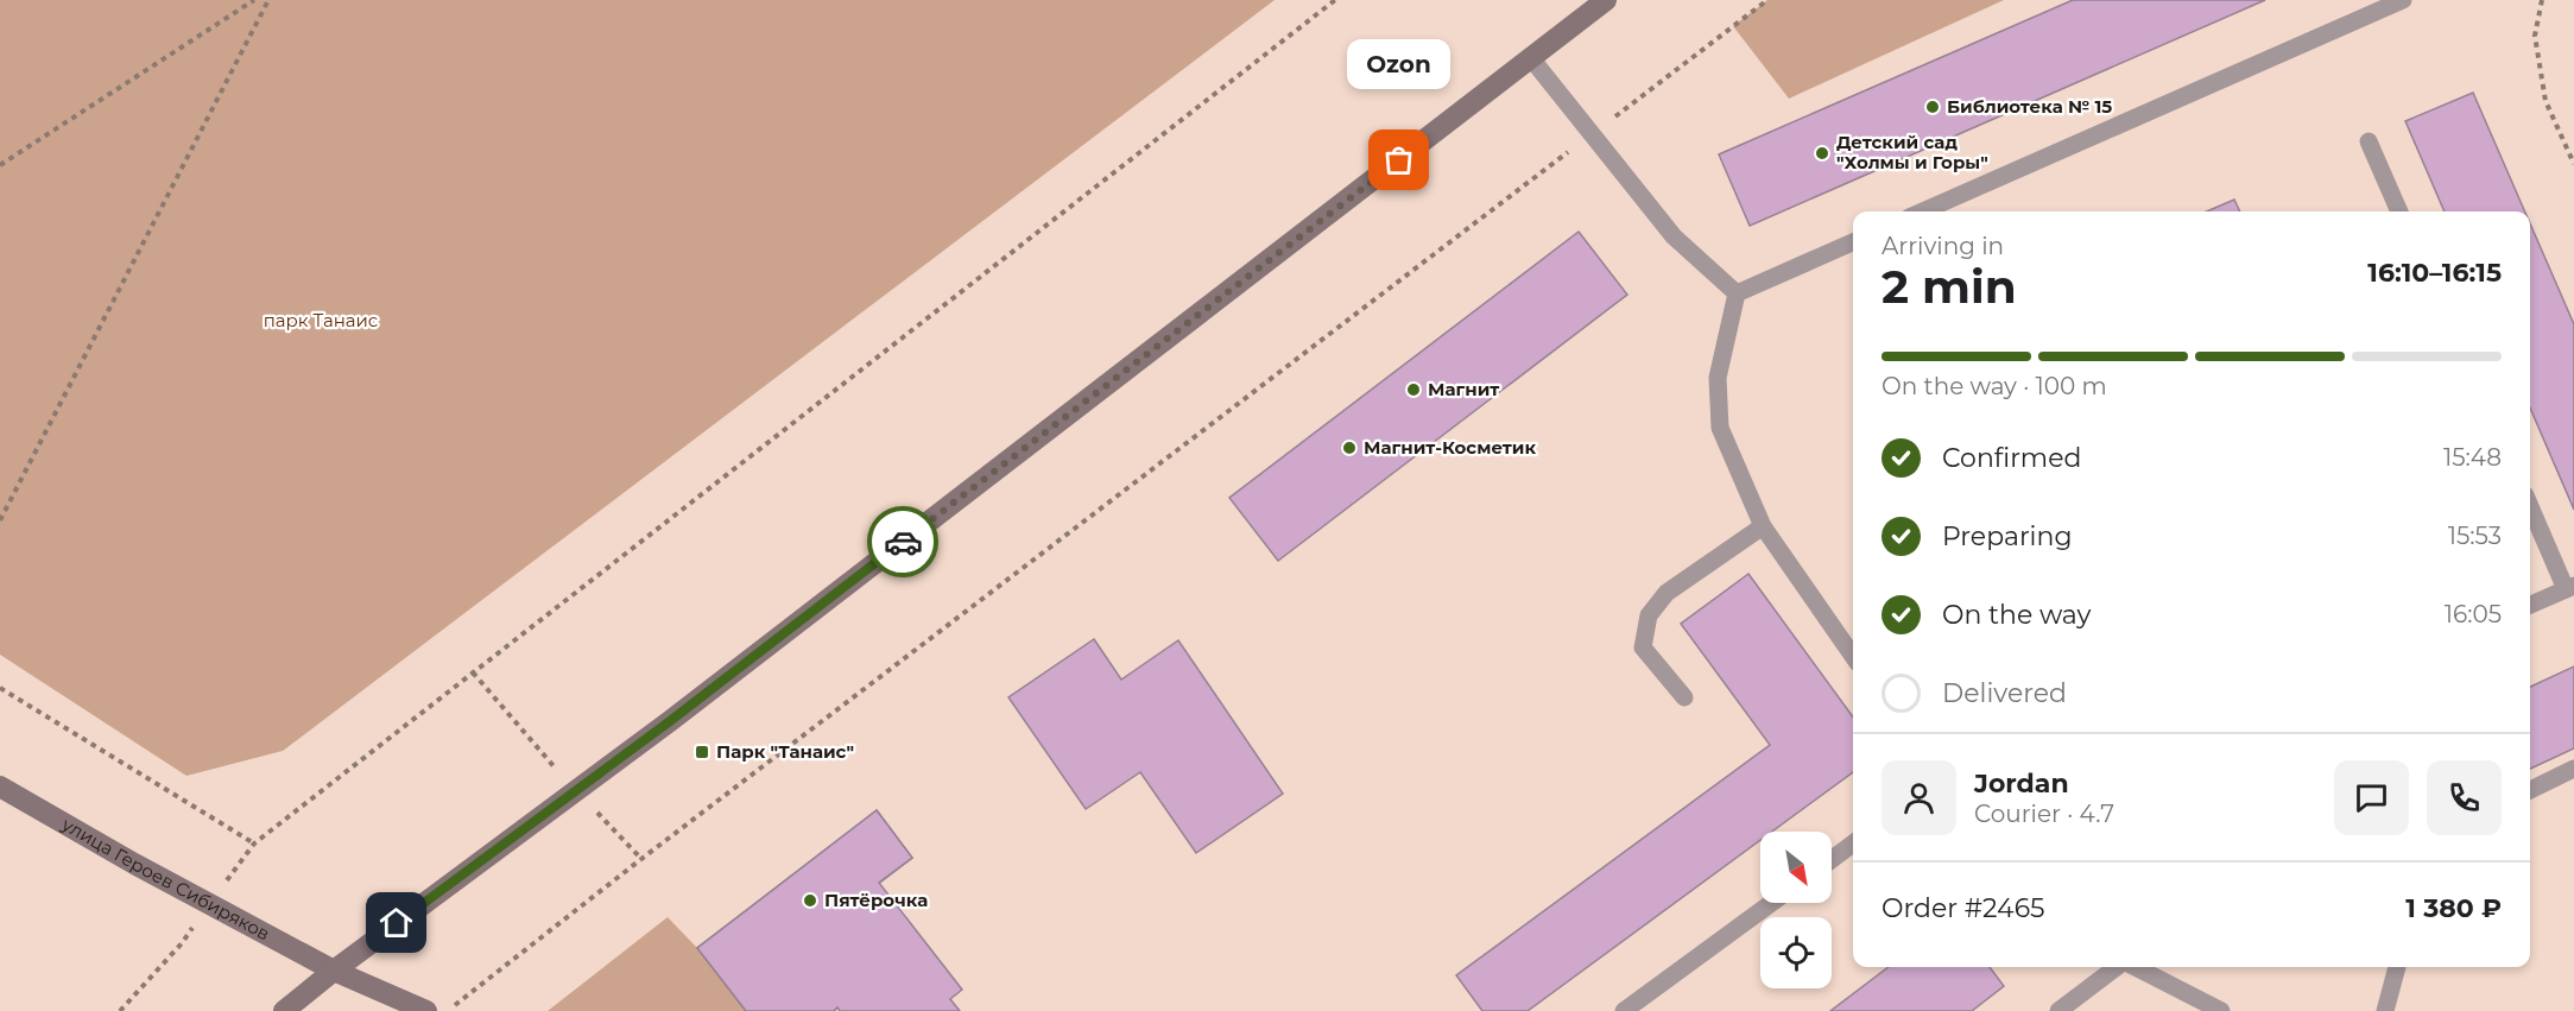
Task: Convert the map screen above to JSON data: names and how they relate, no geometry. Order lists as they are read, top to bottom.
{
  "streets": {
    "main road": ["улица Героев Сибиряков"]
  },
  "parks": ["парк Танаис"],
  "places": {
    "other": [
      "Библиотека № 15",
      "Детский сад \"Холмы и Горы\"",
      "Ozon",
      "Магнит",
      "Магнит-Косметик",
      "Пятёрочка"
    ],
    "transit": ["Парк \"Танаис\""]
  },
  "north": "bottom right",
  "page": {
    "bubble": "Ozon",
    "heading": ["2 min", "Arriving in", "16:10–16:15"],
    "panel": [
      "Jordan",
      "Courier · 4.7",
      "Order #2465",
      "1 380 ₽"
    ],
    "bar": "On the way · 100 m",
    "list": [
      ["Confirmed", "15:48"],
      ["Preparing", "15:53"],
      ["On the way", "16:05"],
      "Delivered"
    ]
  }
}
